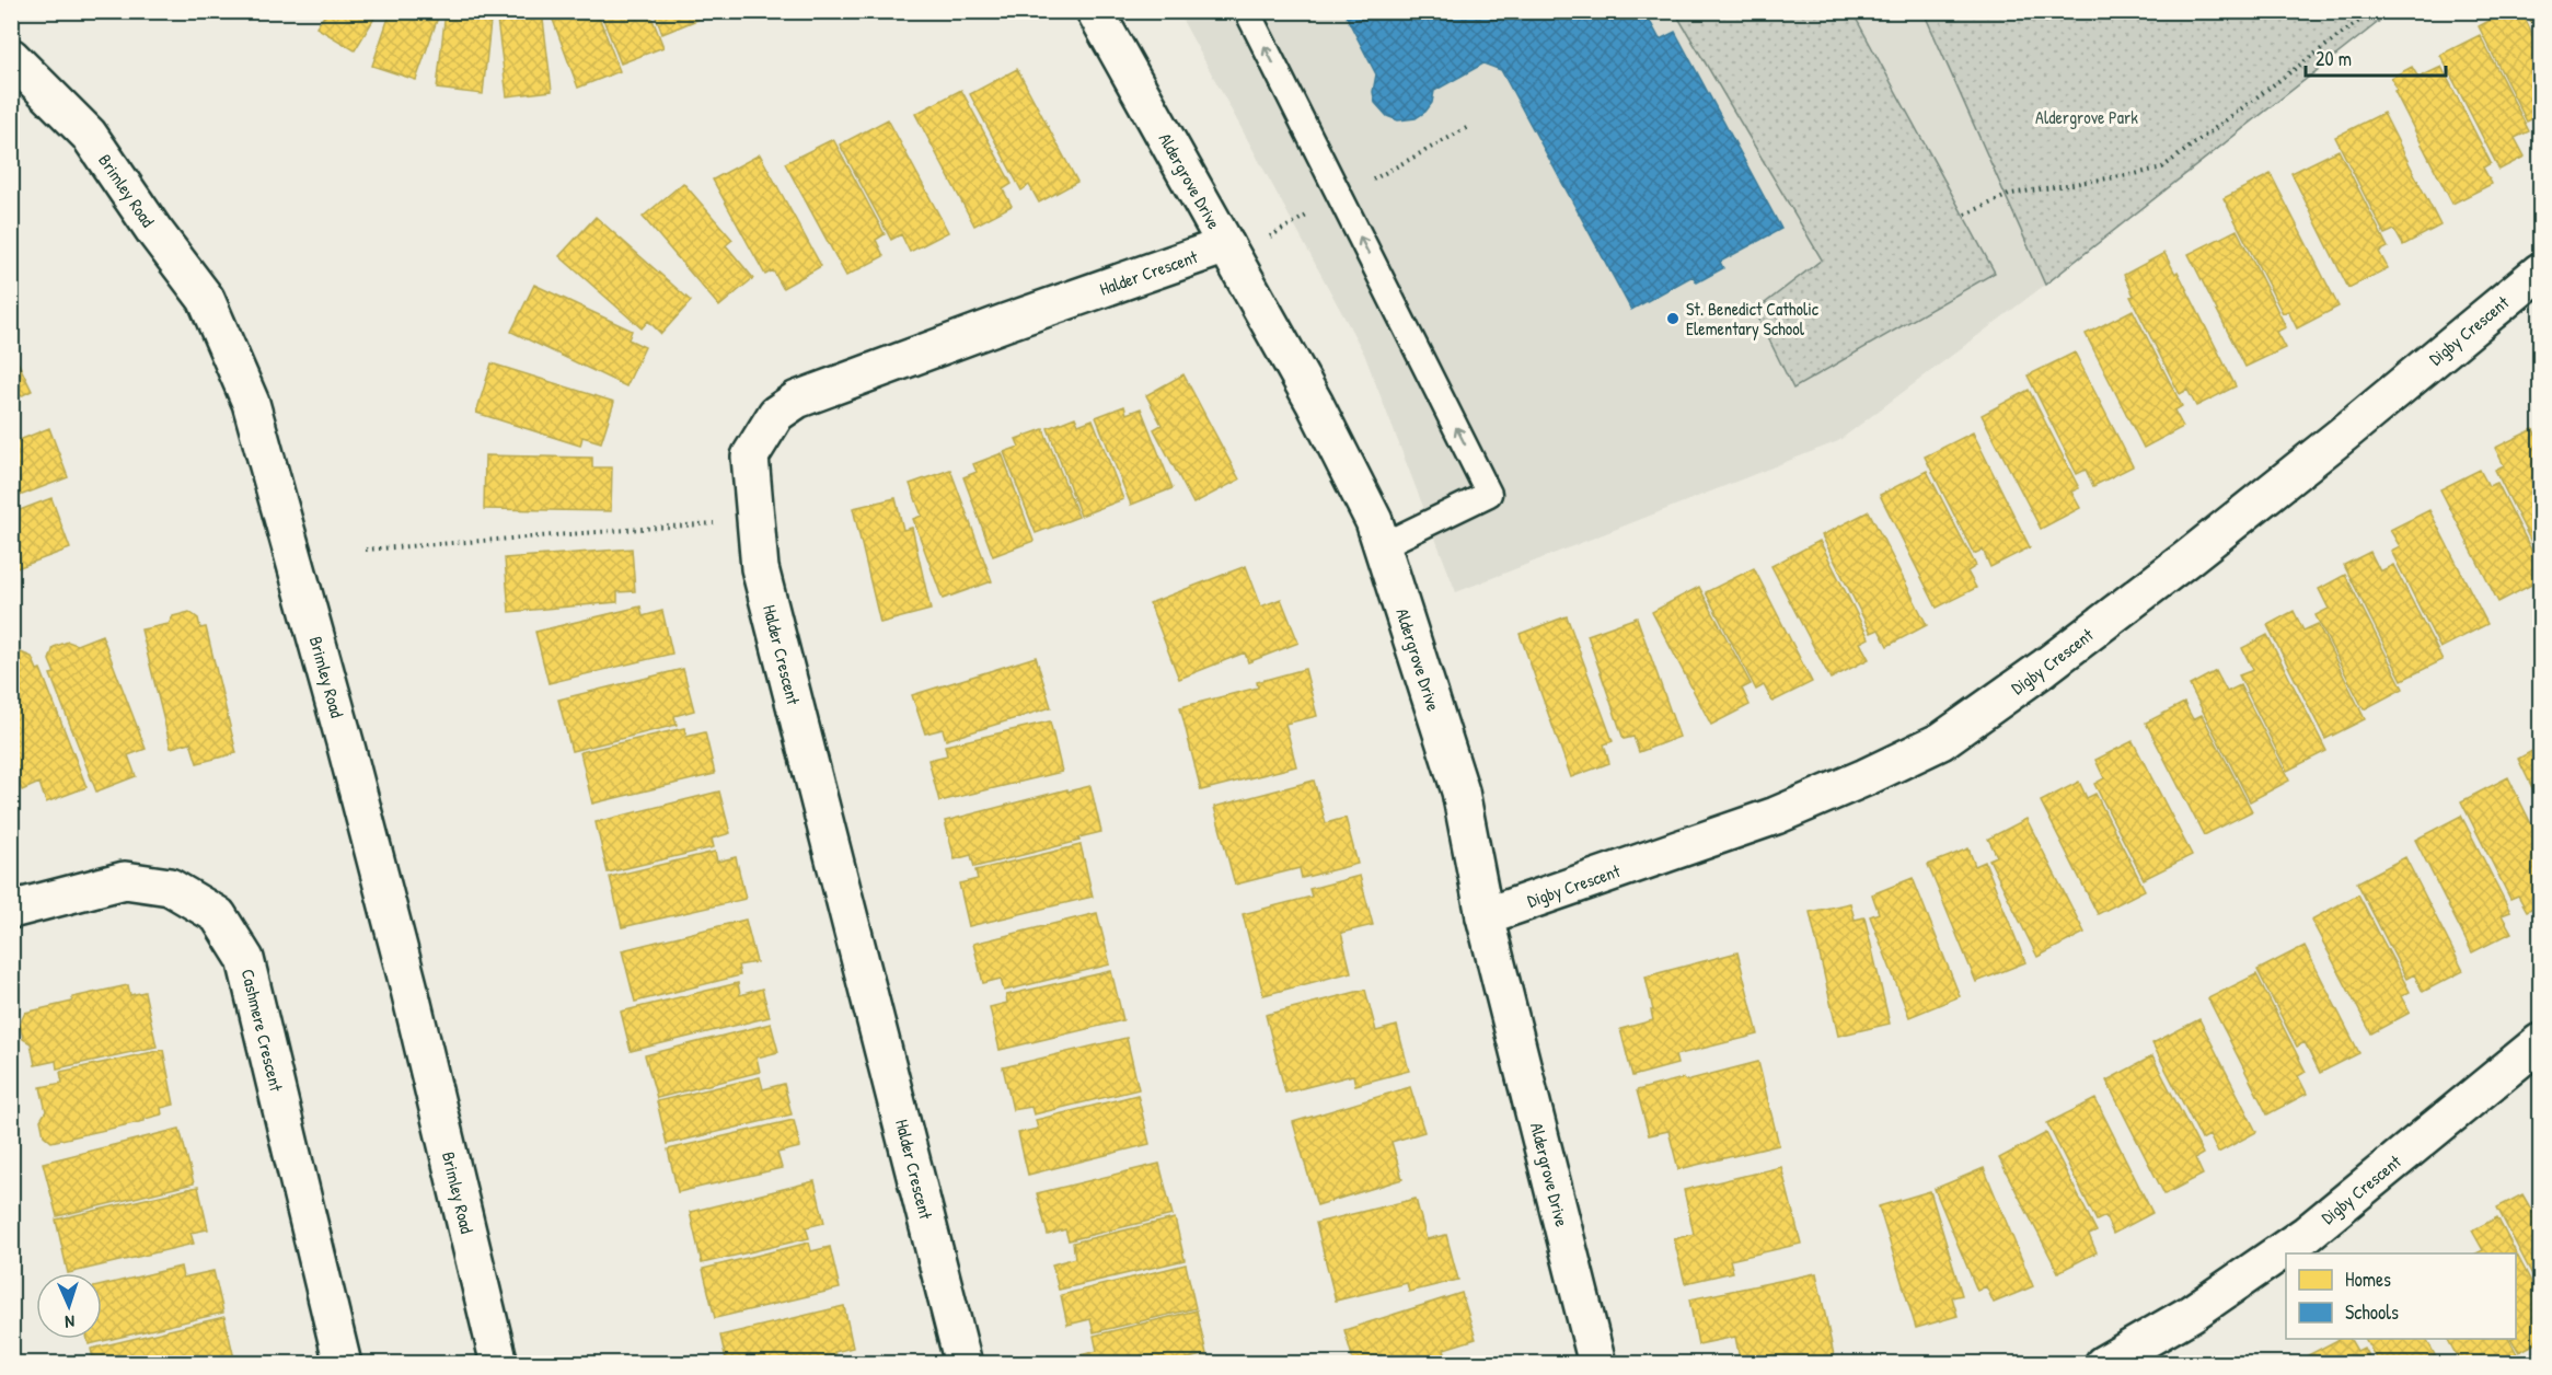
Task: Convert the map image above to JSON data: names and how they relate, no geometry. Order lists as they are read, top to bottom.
{
  "streets": {
    "street": [
      "Aldergrove Drive",
      "Brimley Road",
      "Halder Crescent",
      "Digby Crescent",
      "Cashmere Crescent"
    ]
  },
  "crossings": [
    ["Aldergrove Drive", "Halder Crescent"],
    ["Aldergrove Drive", "Digby Crescent"]
  ],
  "parks": ["Aldergrove Park"],
  "places": ["St. Benedict Catholic Elementary School"],
  "legend": ["Homes", "Schools"],
  "scale_bar": "20 m",
  "north": "bottom"
}
